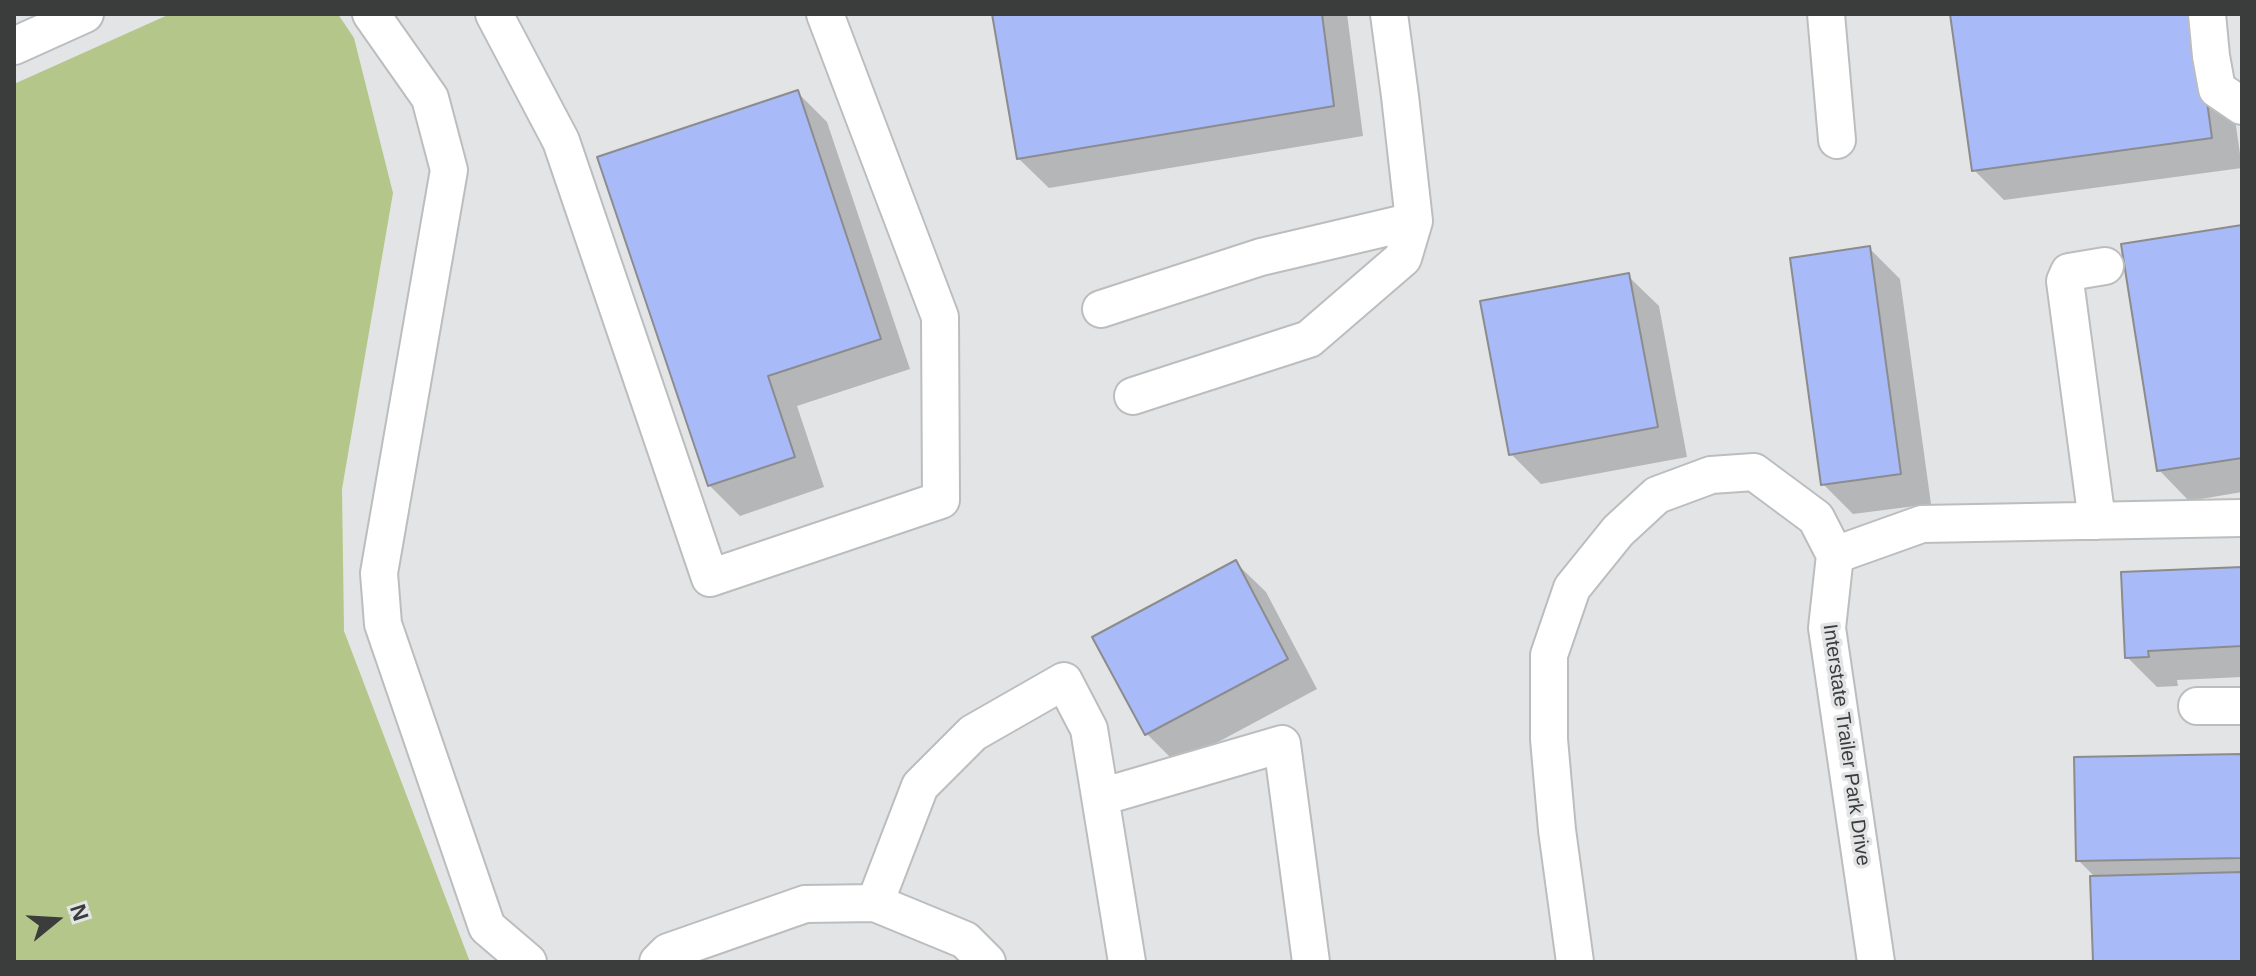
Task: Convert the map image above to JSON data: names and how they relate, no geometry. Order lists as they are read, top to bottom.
{
  "streets": {
    "street": ["Interstate Trailer Park Drive"]
  },
  "north": "right"
}
